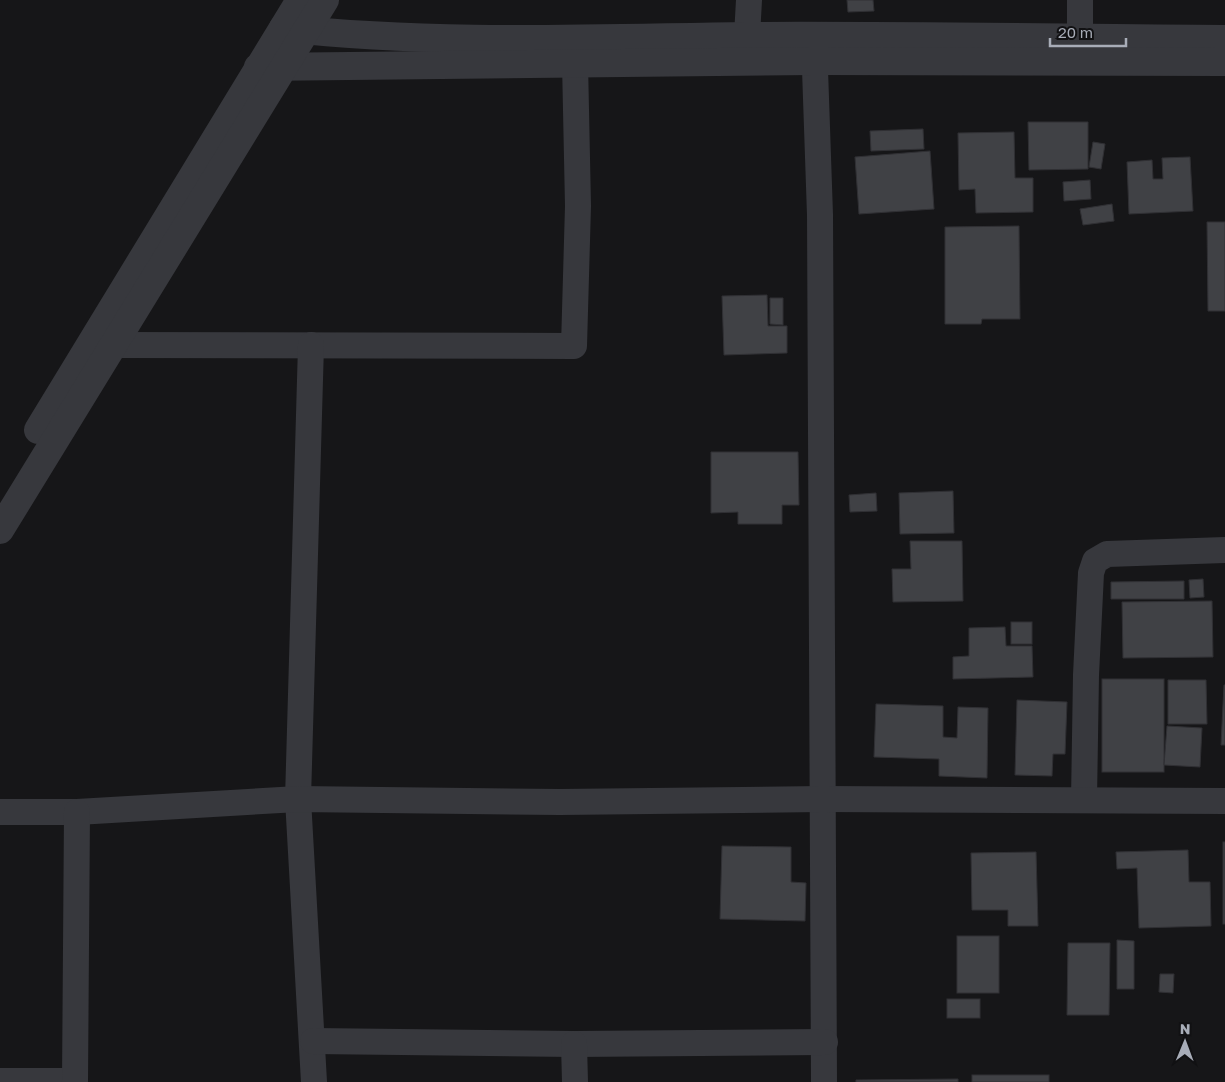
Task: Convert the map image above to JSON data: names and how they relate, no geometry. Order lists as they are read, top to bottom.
{
  "scale_bar": "20 m",
  "north": "top"
}
